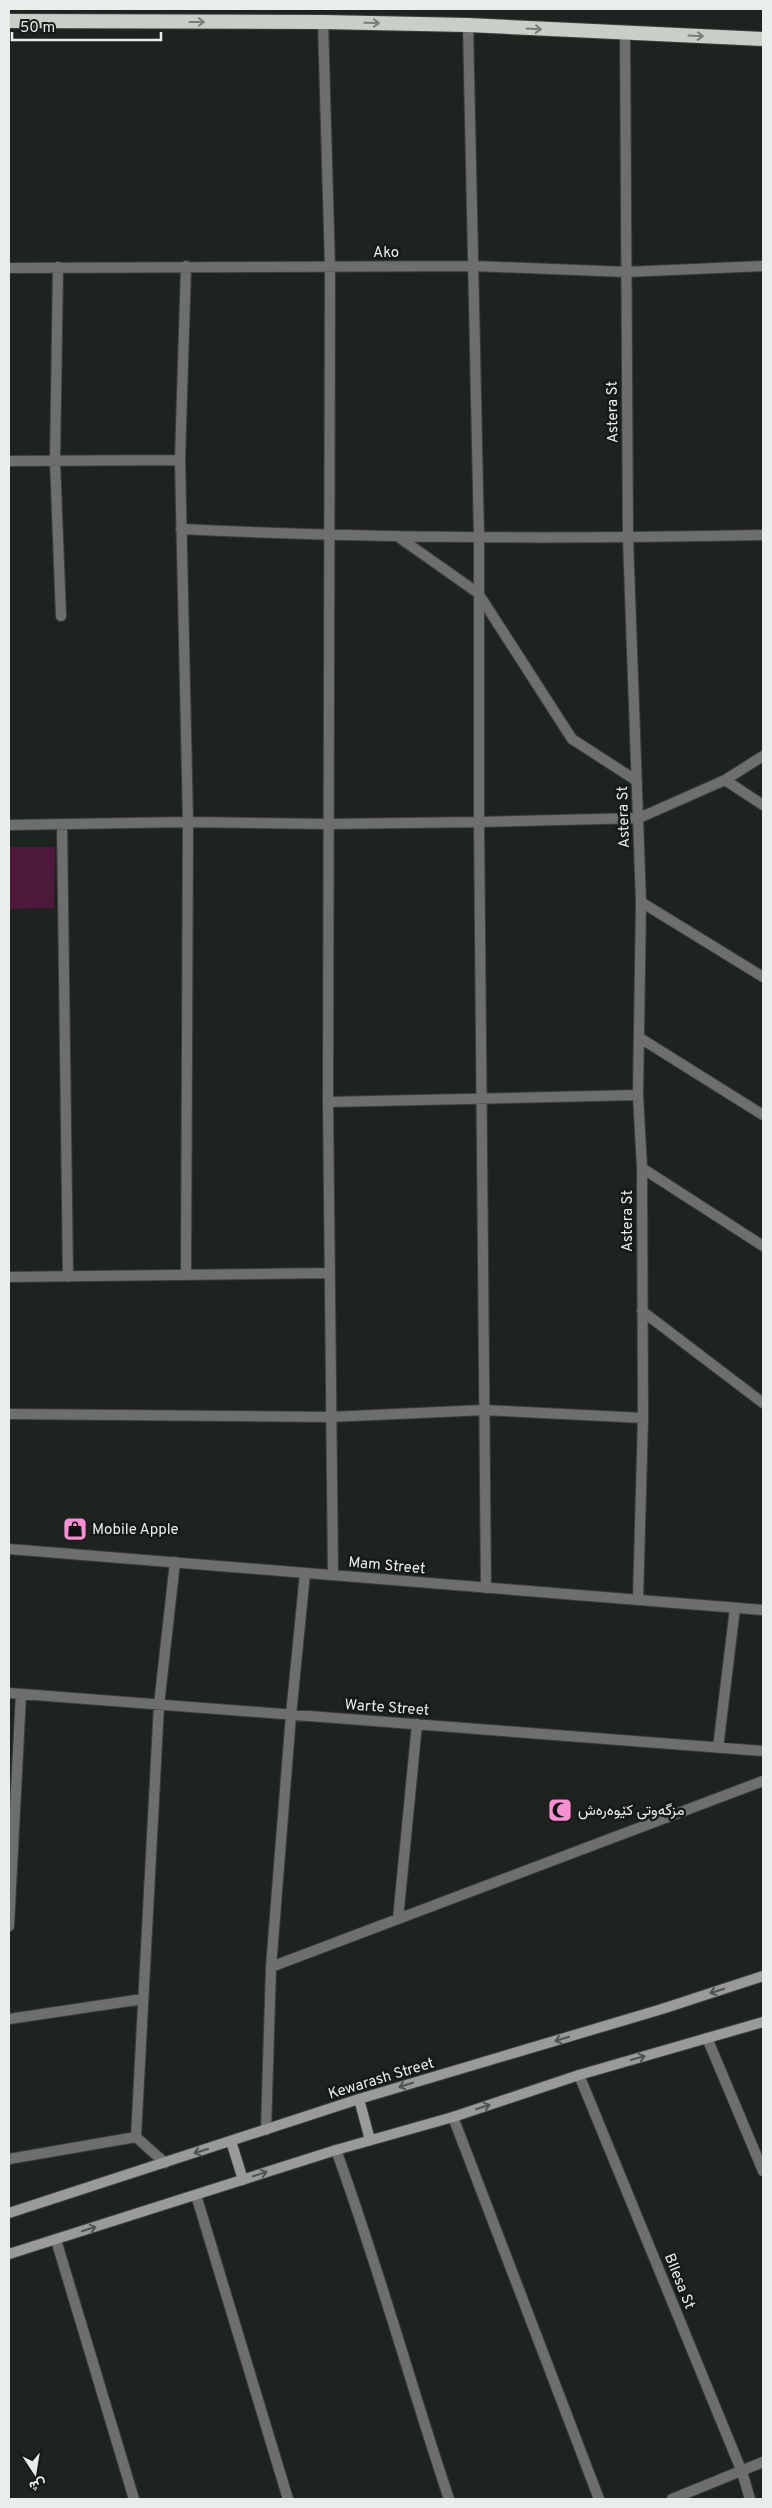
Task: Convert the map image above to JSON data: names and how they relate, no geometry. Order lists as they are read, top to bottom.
{
  "streets": {
    "main road": ["Kewarash Street"],
    "street": [
      "Ako",
      "Astera St",
      "Mam Street",
      "Warte Street",
      "Bllesa St"
    ]
  },
  "crossings": [
    ["Ako", "Astera St"],
    ["Astera St", "Mam Street"]
  ],
  "places": {
    "shop": ["Mobile Apple"],
    "mosque": ["مزگەوتی کێوەرەش"]
  },
  "scale_bar": "50 m",
  "north": "bottom"
}
